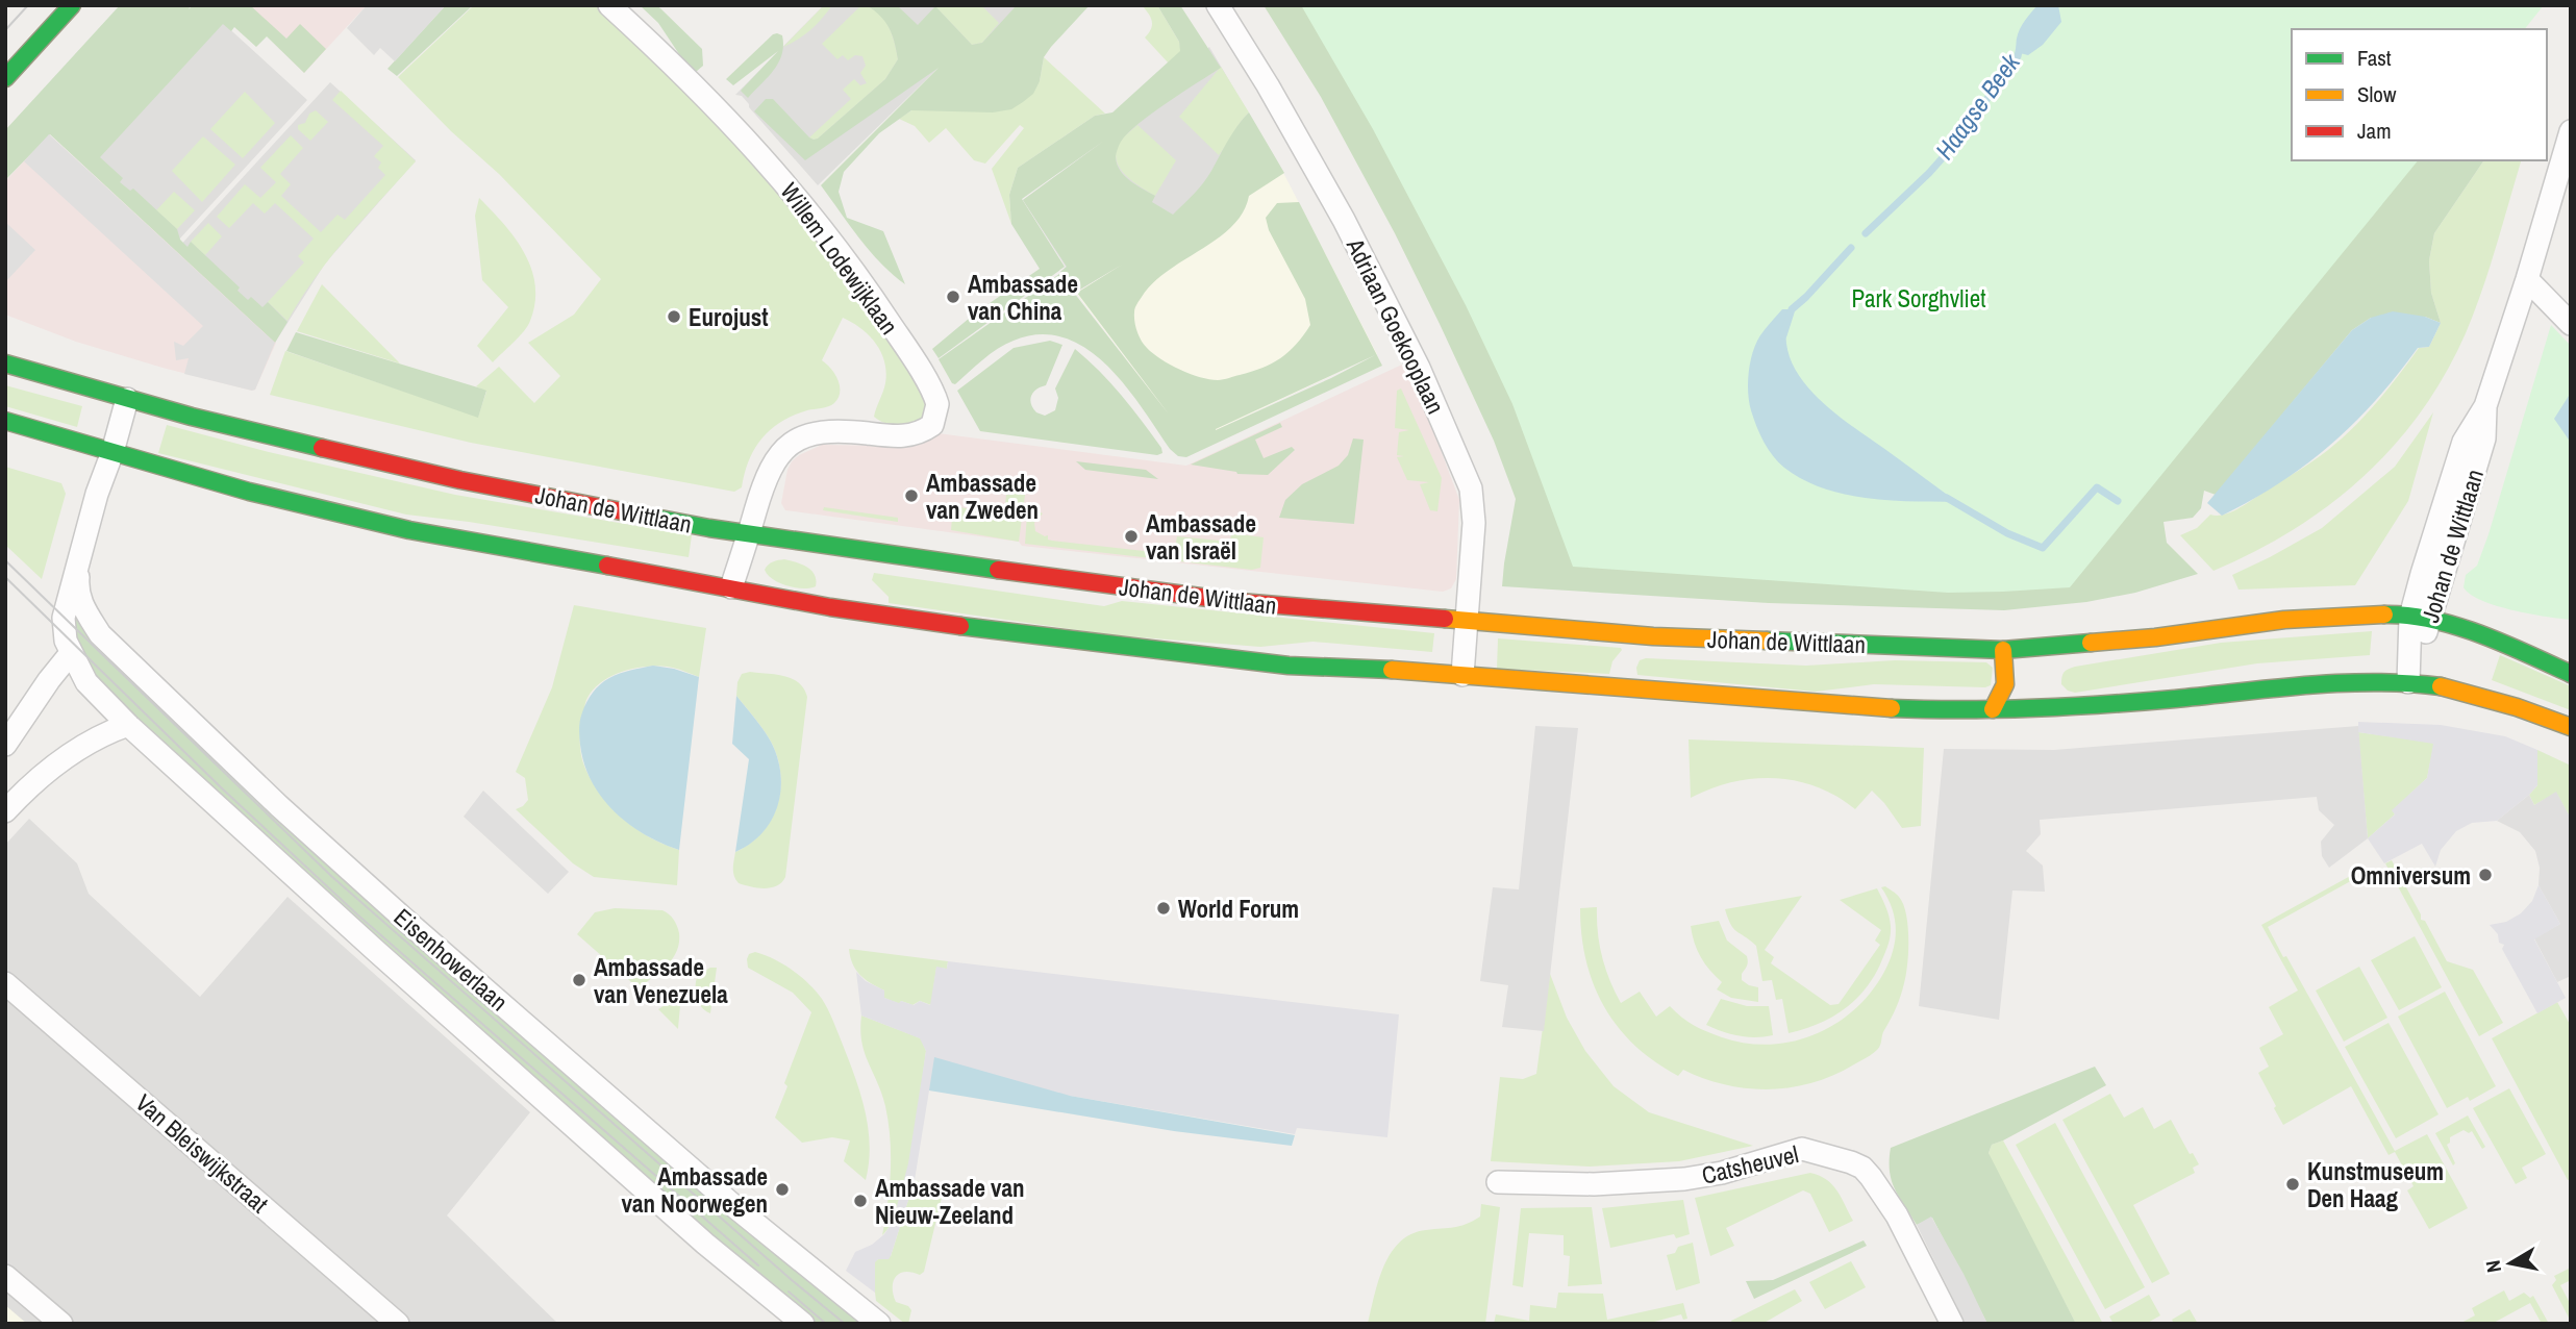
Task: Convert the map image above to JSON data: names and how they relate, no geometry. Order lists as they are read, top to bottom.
{
  "streets": {
    "main road": ["Johan de Wittlaan"],
    "street": [
      "Willem Lodewijklaan",
      "Adriaan Goekooplaan",
      "Eisenhowerlaan",
      "Van Bleiswijkstraat",
      "Catsheuvel"
    ]
  },
  "crossings": [
    ["Willem Lodewijklaan", "Johan de Wittlaan"],
    ["Adriaan Goekooplaan", "Johan de Wittlaan"],
    ["Johan de Wittlaan", "Eisenhowerlaan"]
  ],
  "water": ["Haagse Beek"],
  "parks": ["Park Sorghvliet"],
  "places": [
    "Ambassade van China",
    "Eurojust",
    "Ambassade van Zweden",
    "Ambassade van Israël",
    "Omniversum",
    "World Forum",
    "Ambassade van Venezuela",
    "Kunstmuseum Den Haag",
    "Ambassade van Noorwegen",
    "Ambassade van Nieuw-Zeeland"
  ],
  "legend": ["Fast", "Slow", "Jam"],
  "north": "left"
}
